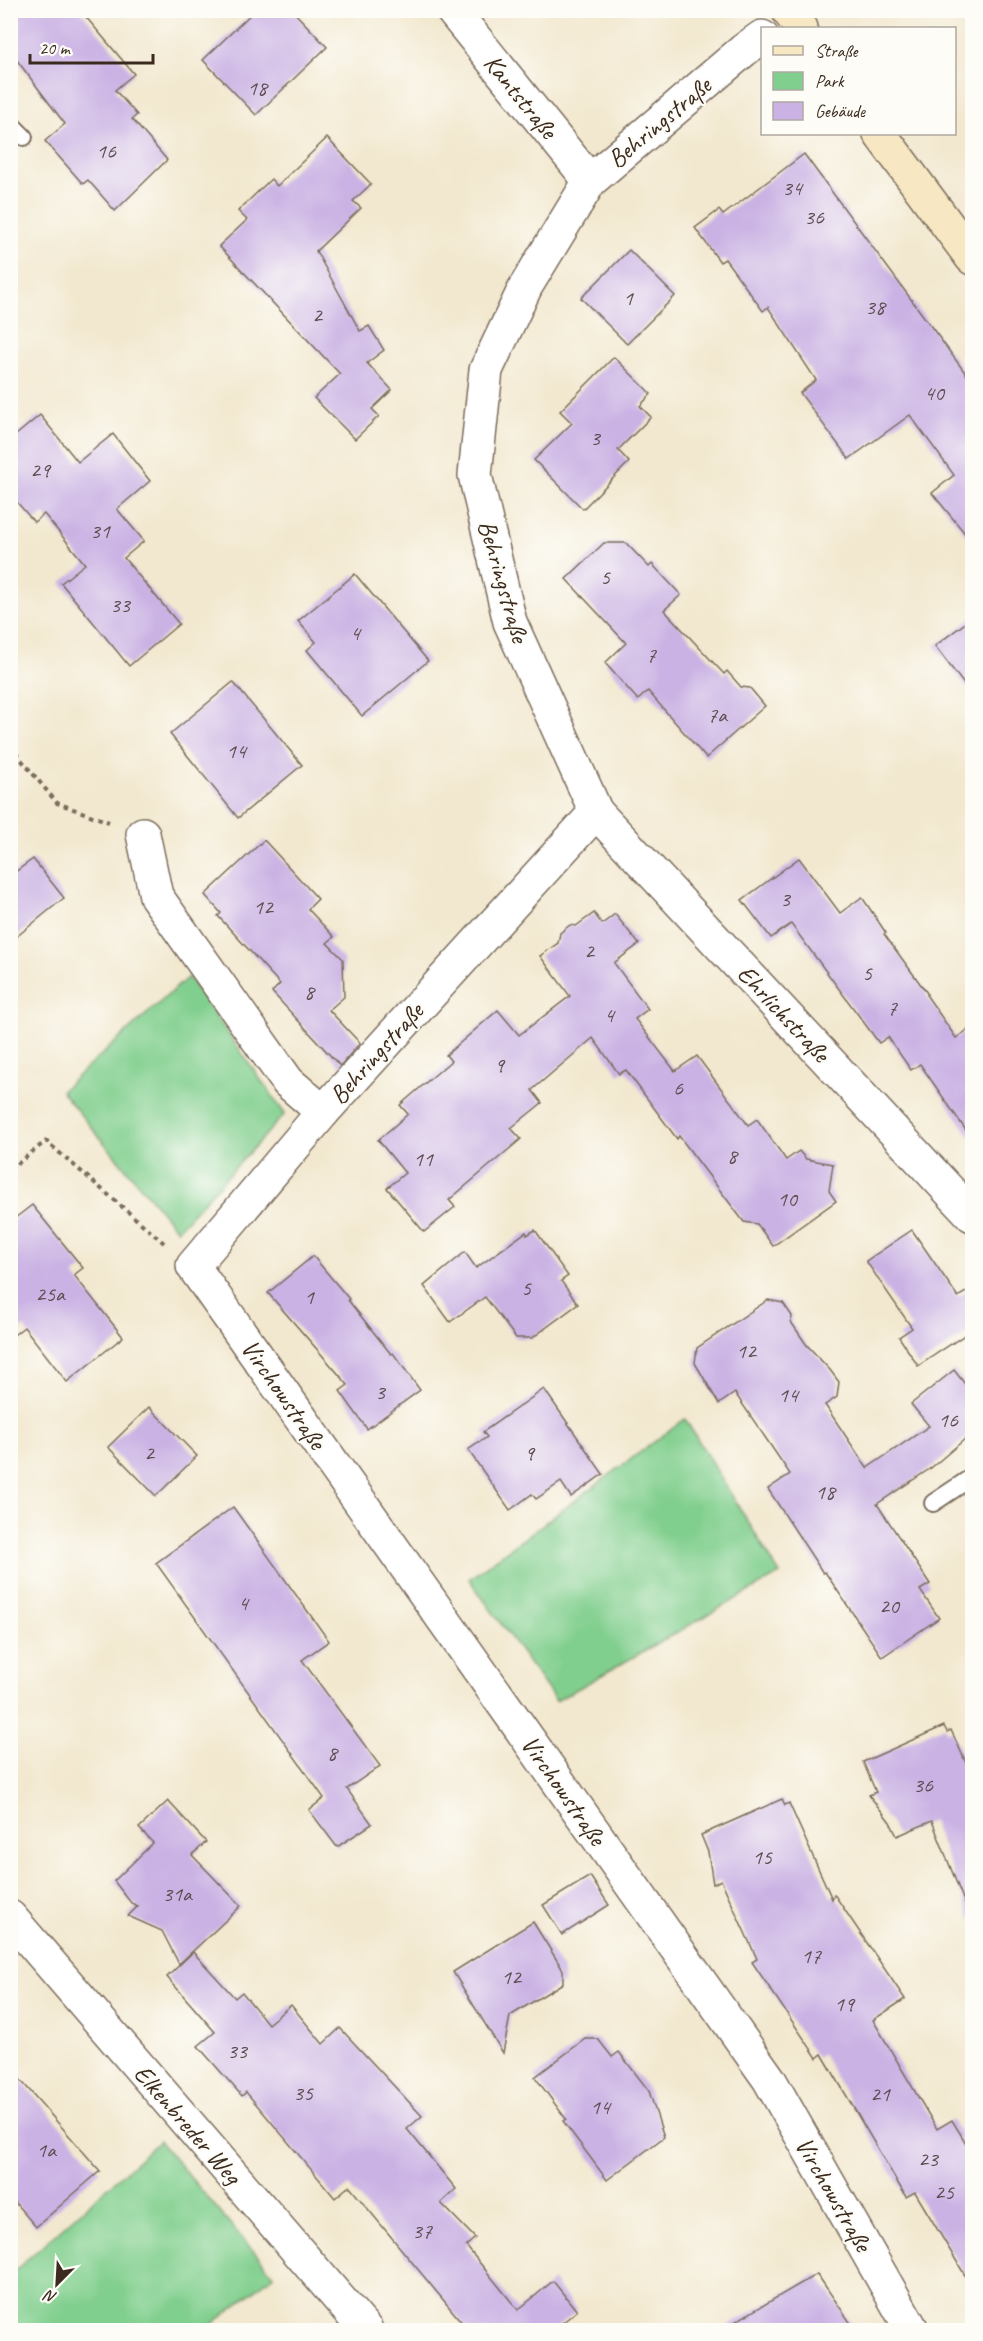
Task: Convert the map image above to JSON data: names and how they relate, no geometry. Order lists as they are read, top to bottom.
{
  "streets": {
    "street": [
      "Kantstraße",
      "Behringstraße",
      "Ehrlichstraße",
      "Virchowstraße",
      "Elkenbreder Weg"
    ]
  },
  "crossings": [
    ["Kantstraße", "Behringstraße"],
    ["Behringstraße", "Ehrlichstraße"],
    ["Behringstraße", "Virchowstraße"]
  ],
  "house_numbers": [
    "18",
    "16",
    "34",
    "36",
    "1",
    "38",
    "2",
    "40",
    "3",
    "29",
    "31",
    "5",
    "33",
    "4",
    "7",
    "7a",
    "14",
    "3",
    "12",
    "2",
    "5",
    "8",
    "7",
    "4",
    "9",
    "6",
    "8",
    "11",
    "10",
    "5",
    "25a",
    "1",
    "12",
    "3",
    "14",
    "16",
    "2",
    "9",
    "18",
    "4",
    "20",
    "8",
    "36",
    "15",
    "31a",
    "17",
    "12",
    "19",
    "33",
    "35",
    "21",
    "14",
    "1a",
    "23",
    "25",
    "37"
  ],
  "legend": ["Straße", "Park", "Gebäude"],
  "scale_bar": "20 m",
  "north": "bottom left"
}
